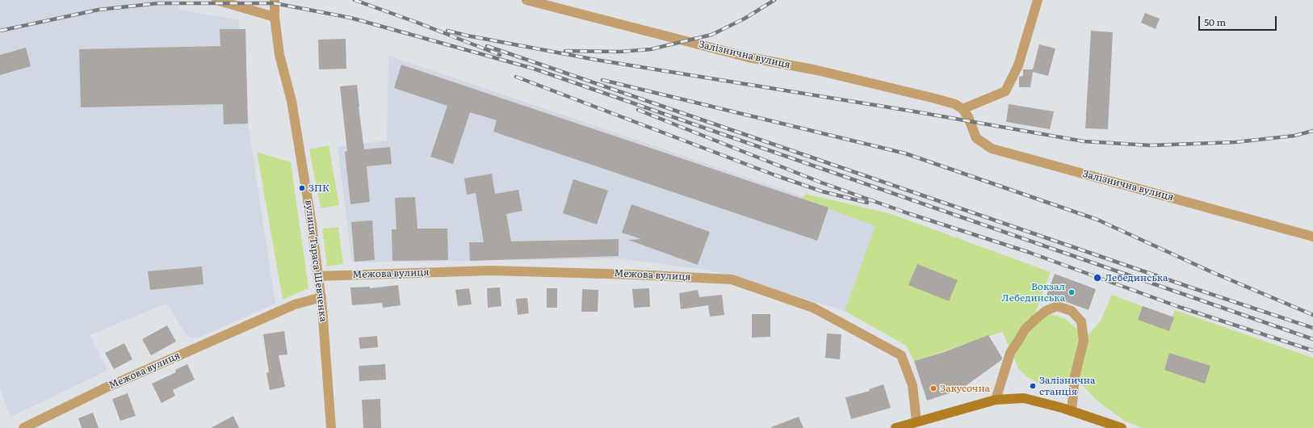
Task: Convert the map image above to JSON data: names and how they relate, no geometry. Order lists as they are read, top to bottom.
{
  "streets": {
    "street": ["Залізнична вулиця", "вулиця Тараса Шевченка", "Межова вулиця"]
  },
  "crossings": [
    ["вулиця Тараса Шевченка", "Межова вулиця"]
  ],
  "places": [
    "ЗПК",
    "Лебединська",
    "Вокзал Лебединська",
    "Залізнична станція",
    "Закусочна"
  ],
  "scale_bar": "50 m"
}
